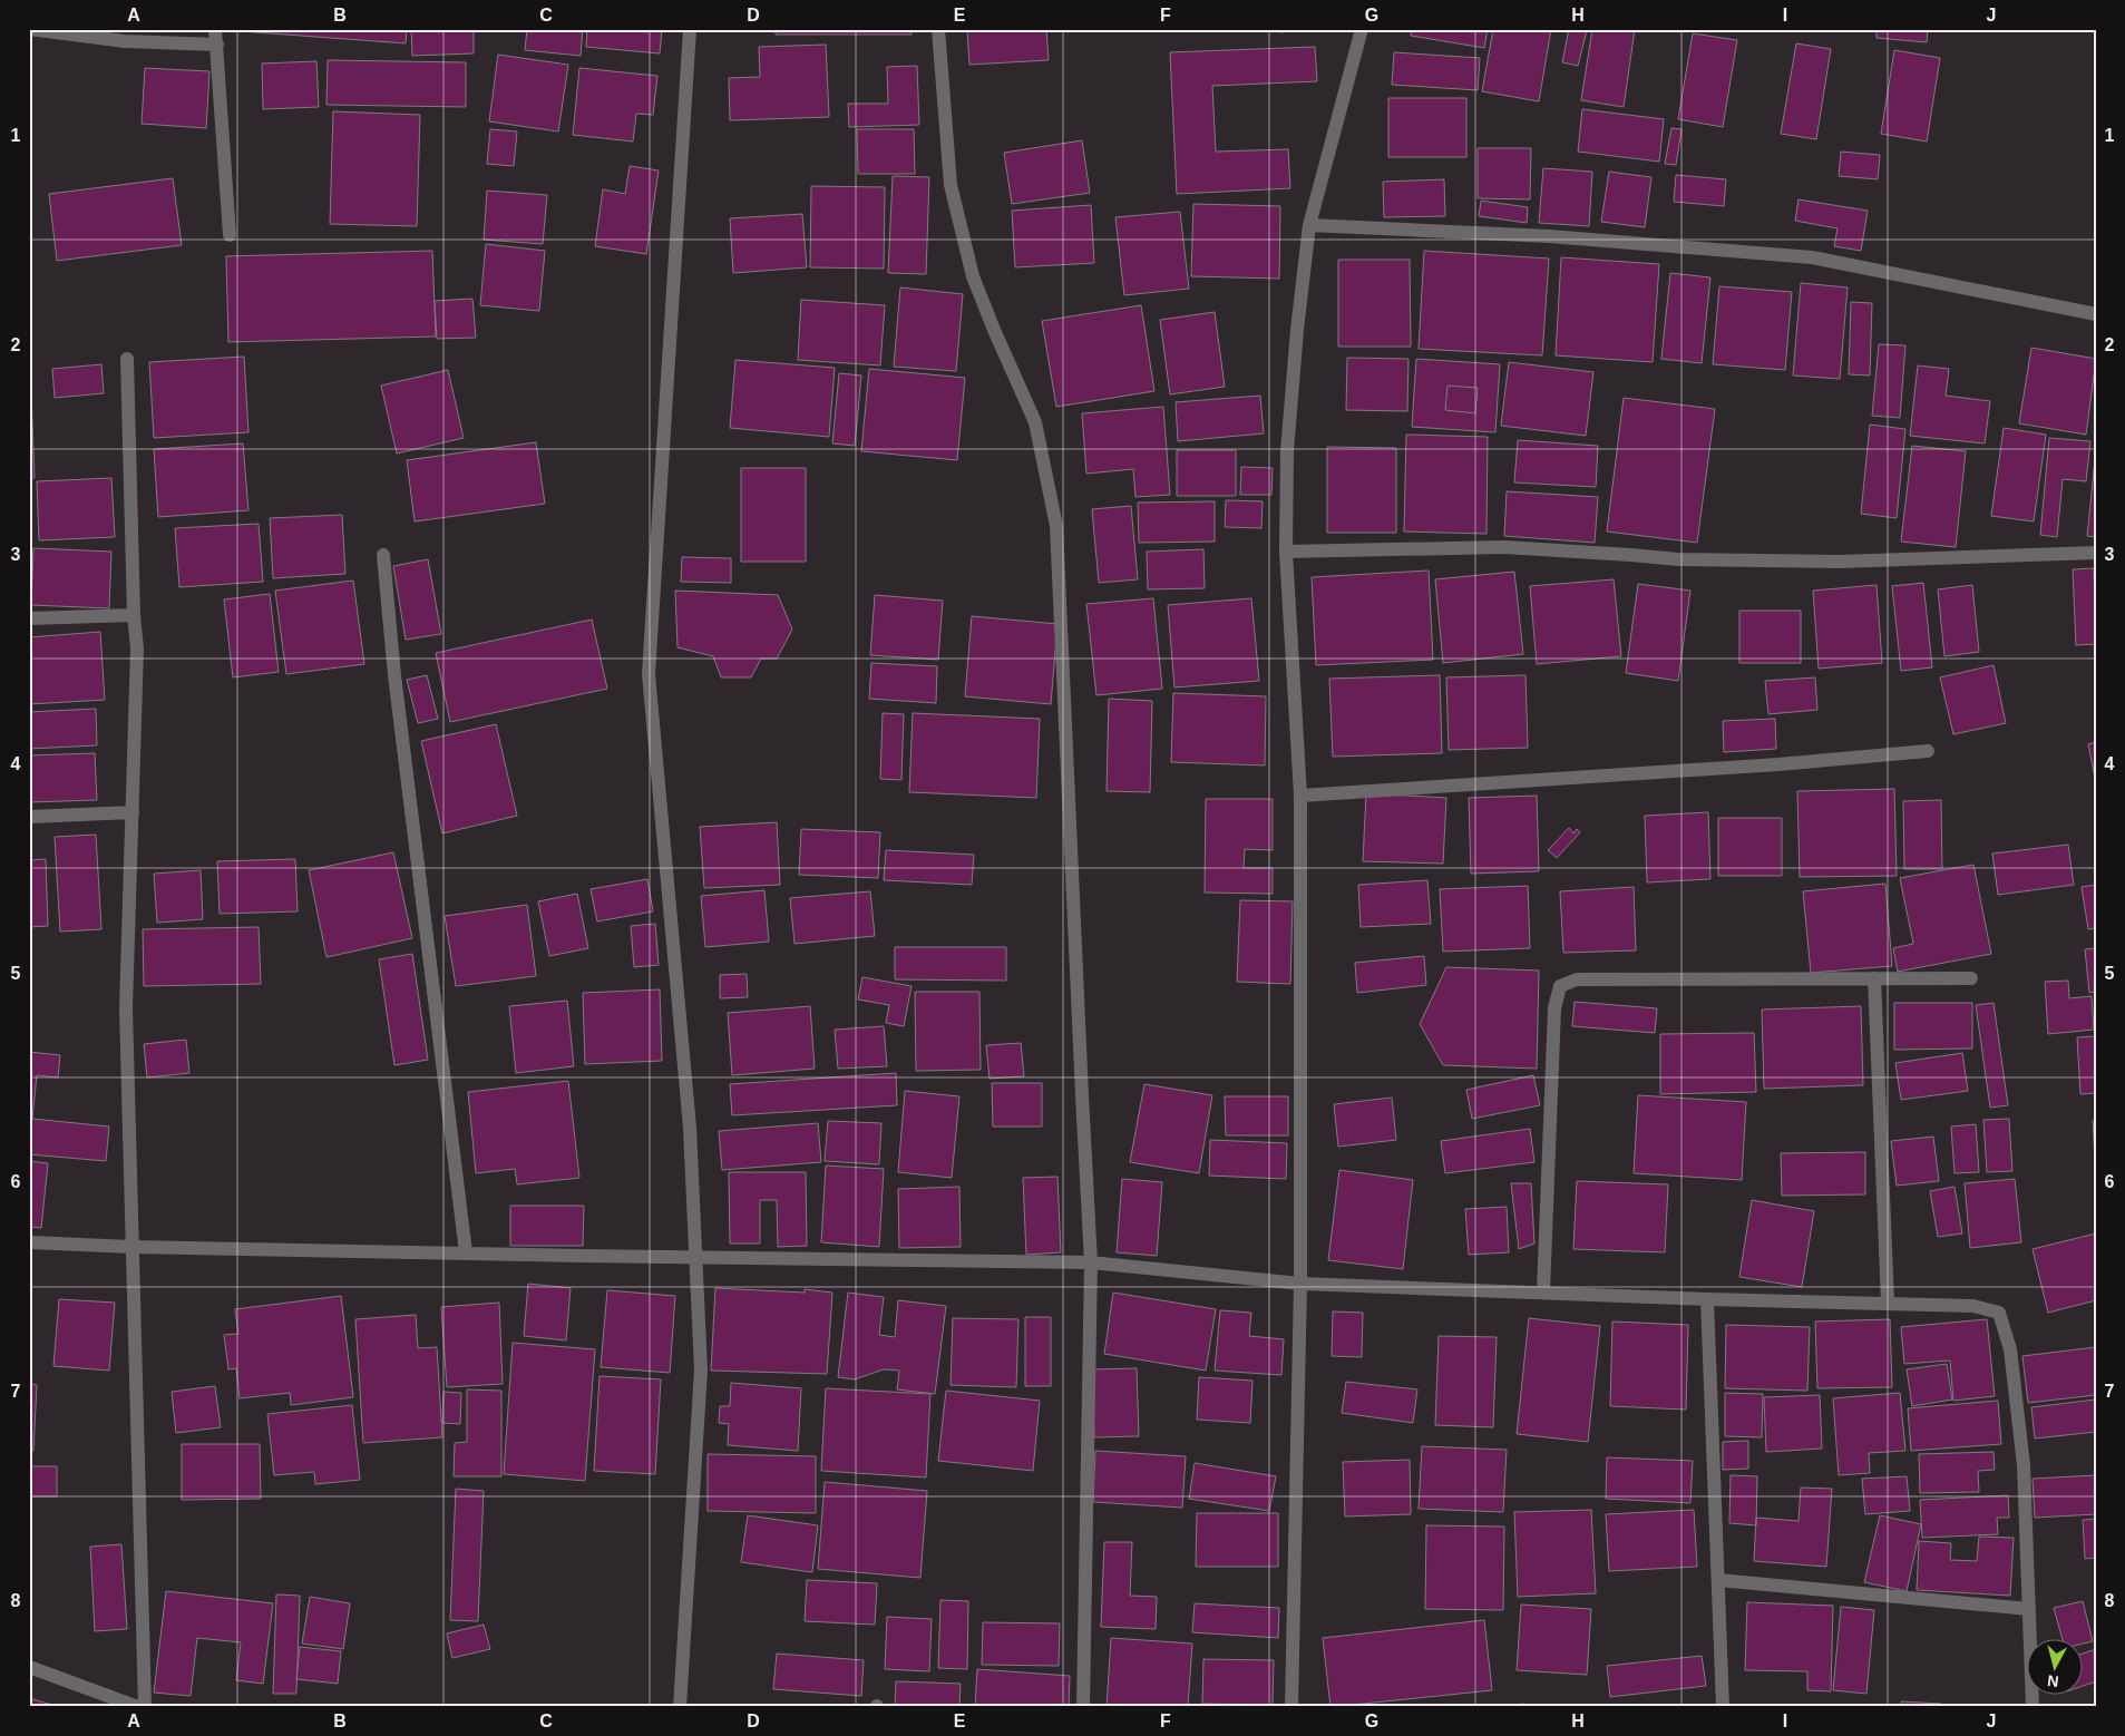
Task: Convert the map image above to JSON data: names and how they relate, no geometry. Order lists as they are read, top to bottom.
{
  "north": "bottom",
  "grid": {
    "columns": [
      "A",
      "B",
      "C",
      "D",
      "E",
      "F",
      "G",
      "H",
      "I",
      "J"
    ],
    "rows": [
      "1",
      "2",
      "3",
      "4",
      "5",
      "6",
      "7",
      "8"
    ]
  }
}
